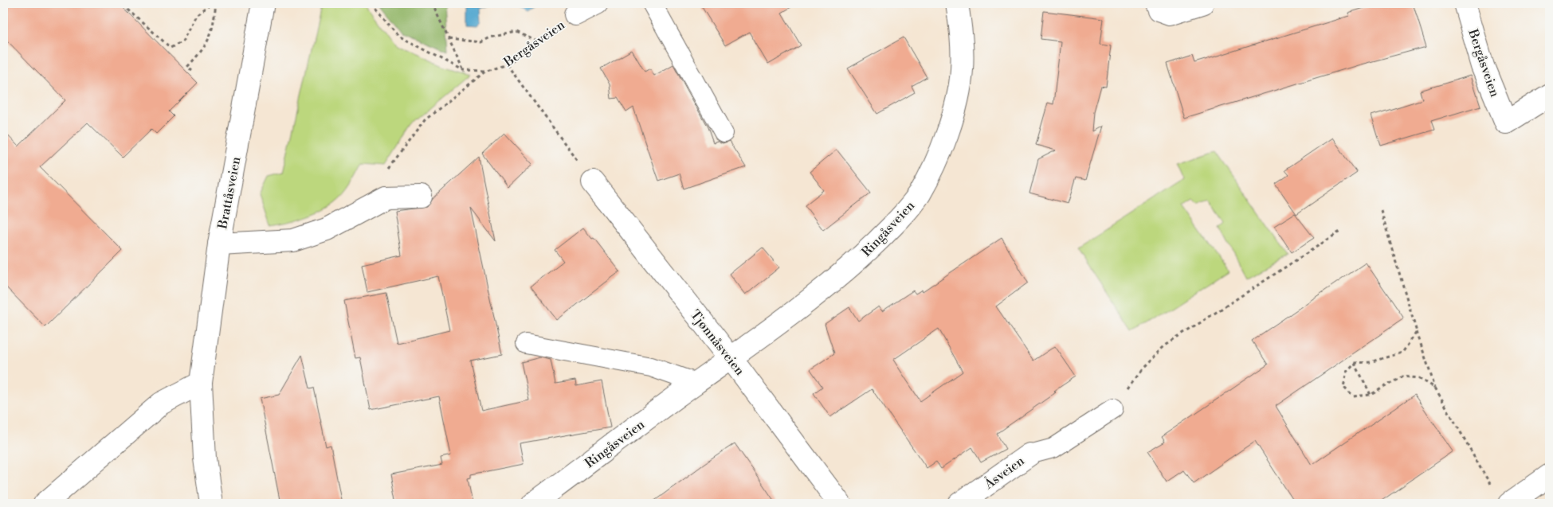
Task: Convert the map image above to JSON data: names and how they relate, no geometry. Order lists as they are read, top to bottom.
{
  "streets": {
    "street": [
      "Bergåsveien",
      "Brattåsveien",
      "Ringåsveien",
      "Tjønnåsveien",
      "Åsveien"
    ]
  },
  "crossings": [
    ["Ringåsveien", "Tjønnåsveien"]
  ]
}
